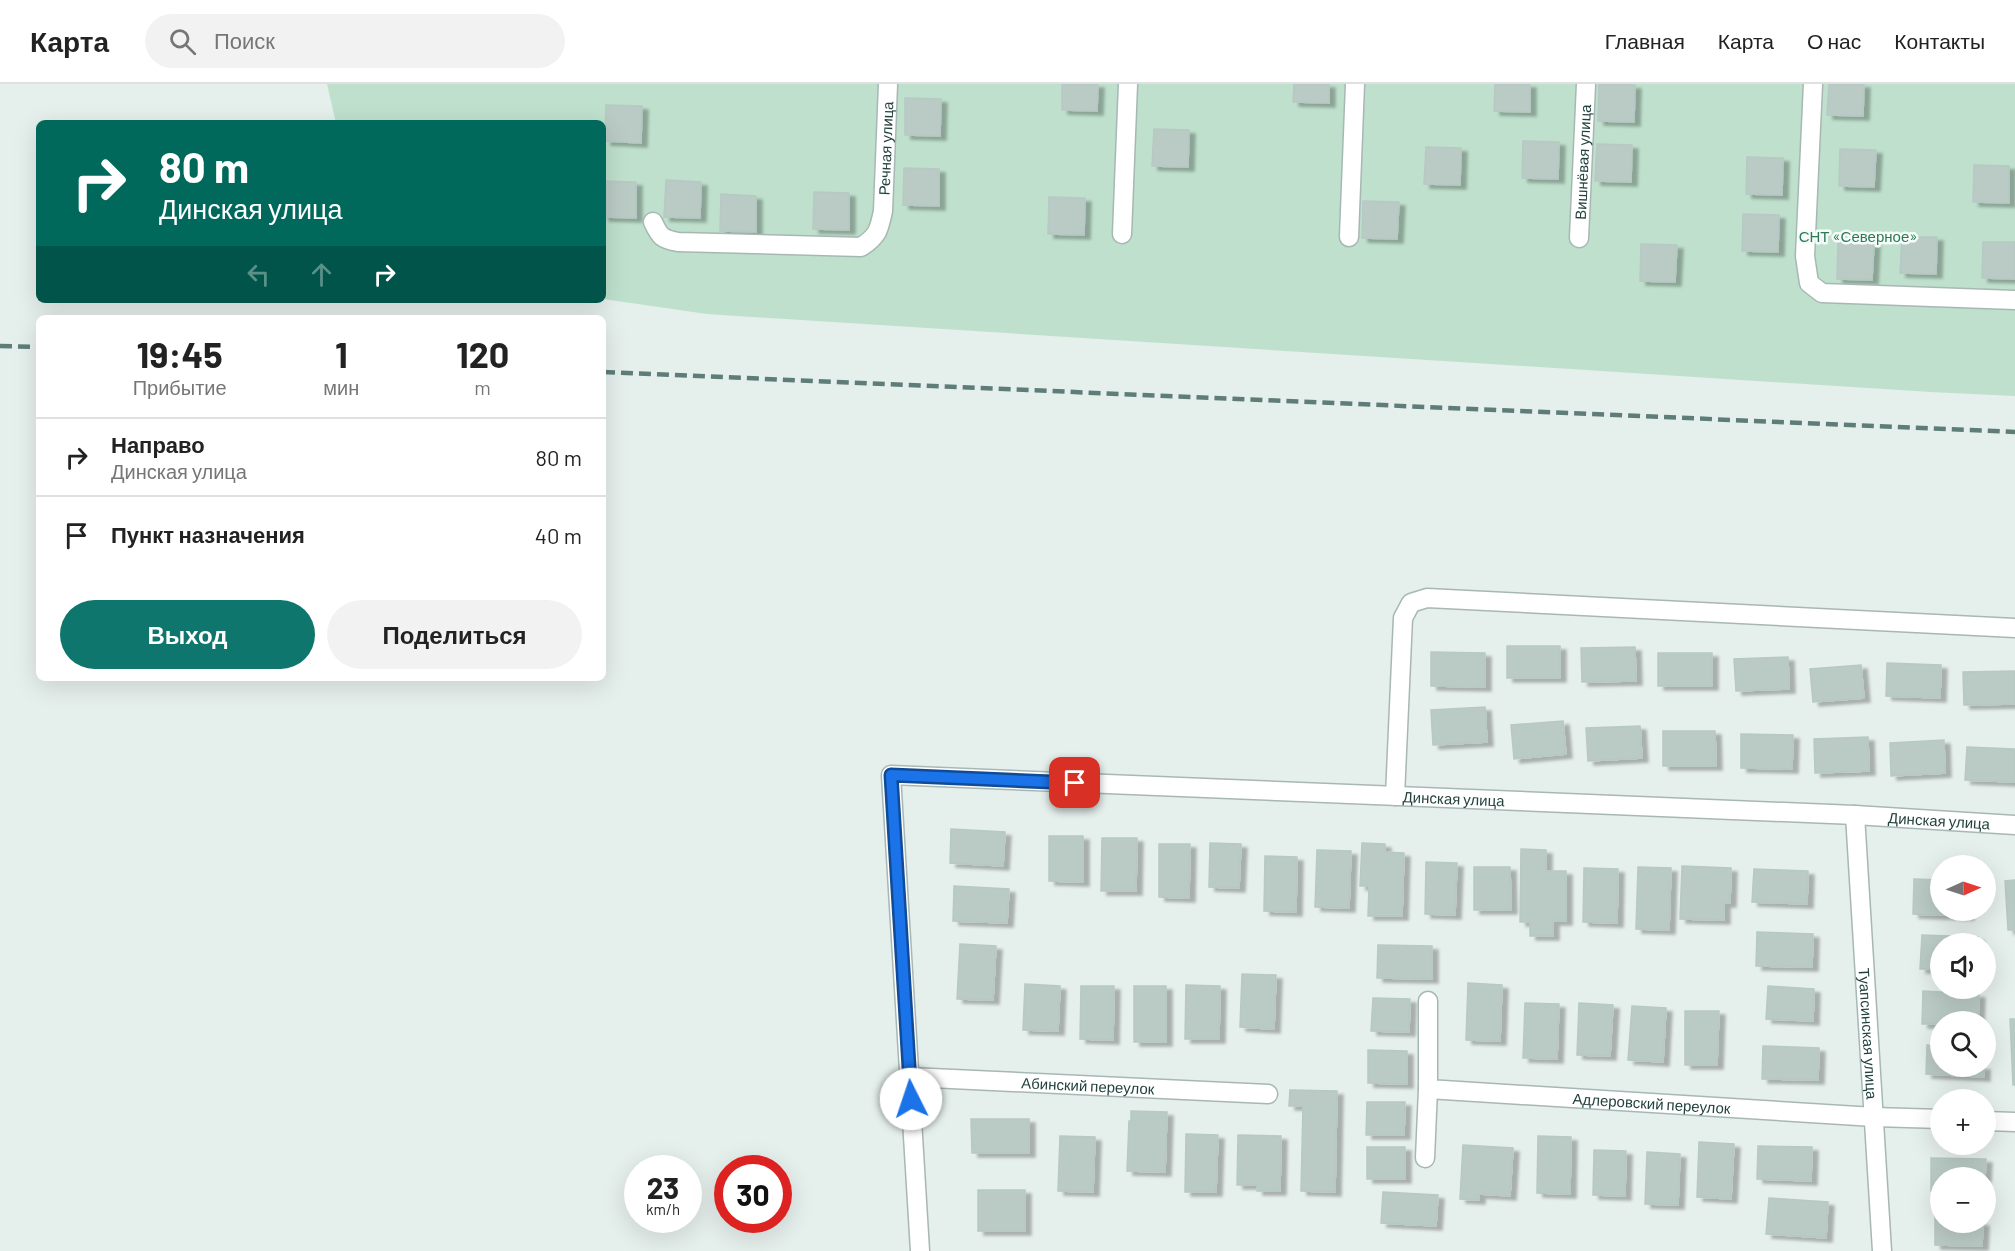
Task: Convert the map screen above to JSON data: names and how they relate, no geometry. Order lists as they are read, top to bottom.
{
  "streets": {
    "street": [
      "Речная улица",
      "Вишнёвая улица",
      "Динская улица",
      "Туапсинская улица",
      "Абинский переулок",
      "Адлеровский переулок"
    ]
  },
  "crossings": [
    ["Динская улица", "Туапсинская улица"],
    ["Динская улица", "Абинский переулок"],
    ["Туапсинская улица", "Адлеровский переулок"]
  ],
  "parks": ["СНТ «Северное»"],
  "north": "right",
  "page": {
    "header": "Карта",
    "search": "Поиск",
    "nav": [
      "Главная",
      "Карта",
      "О нас",
      "Контакты"
    ],
    "turn": ["80 m", "Динская улица"],
    "eta": [
      "19:45",
      "Прибытие",
      "1",
      "мин",
      "120",
      "m"
    ],
    "list": [
      {
        "name": "Направо",
        "note": "Динская улица",
        "value": "80 m"
      },
      {
        "name": "Пункт назначения",
        "value": "40 m"
      }
    ],
    "buttons": ["Выход", "Поделиться"],
    "map_buttons": ["+", "−"],
    "speed": "23 km/h",
    "limit": "30"
  }
}
